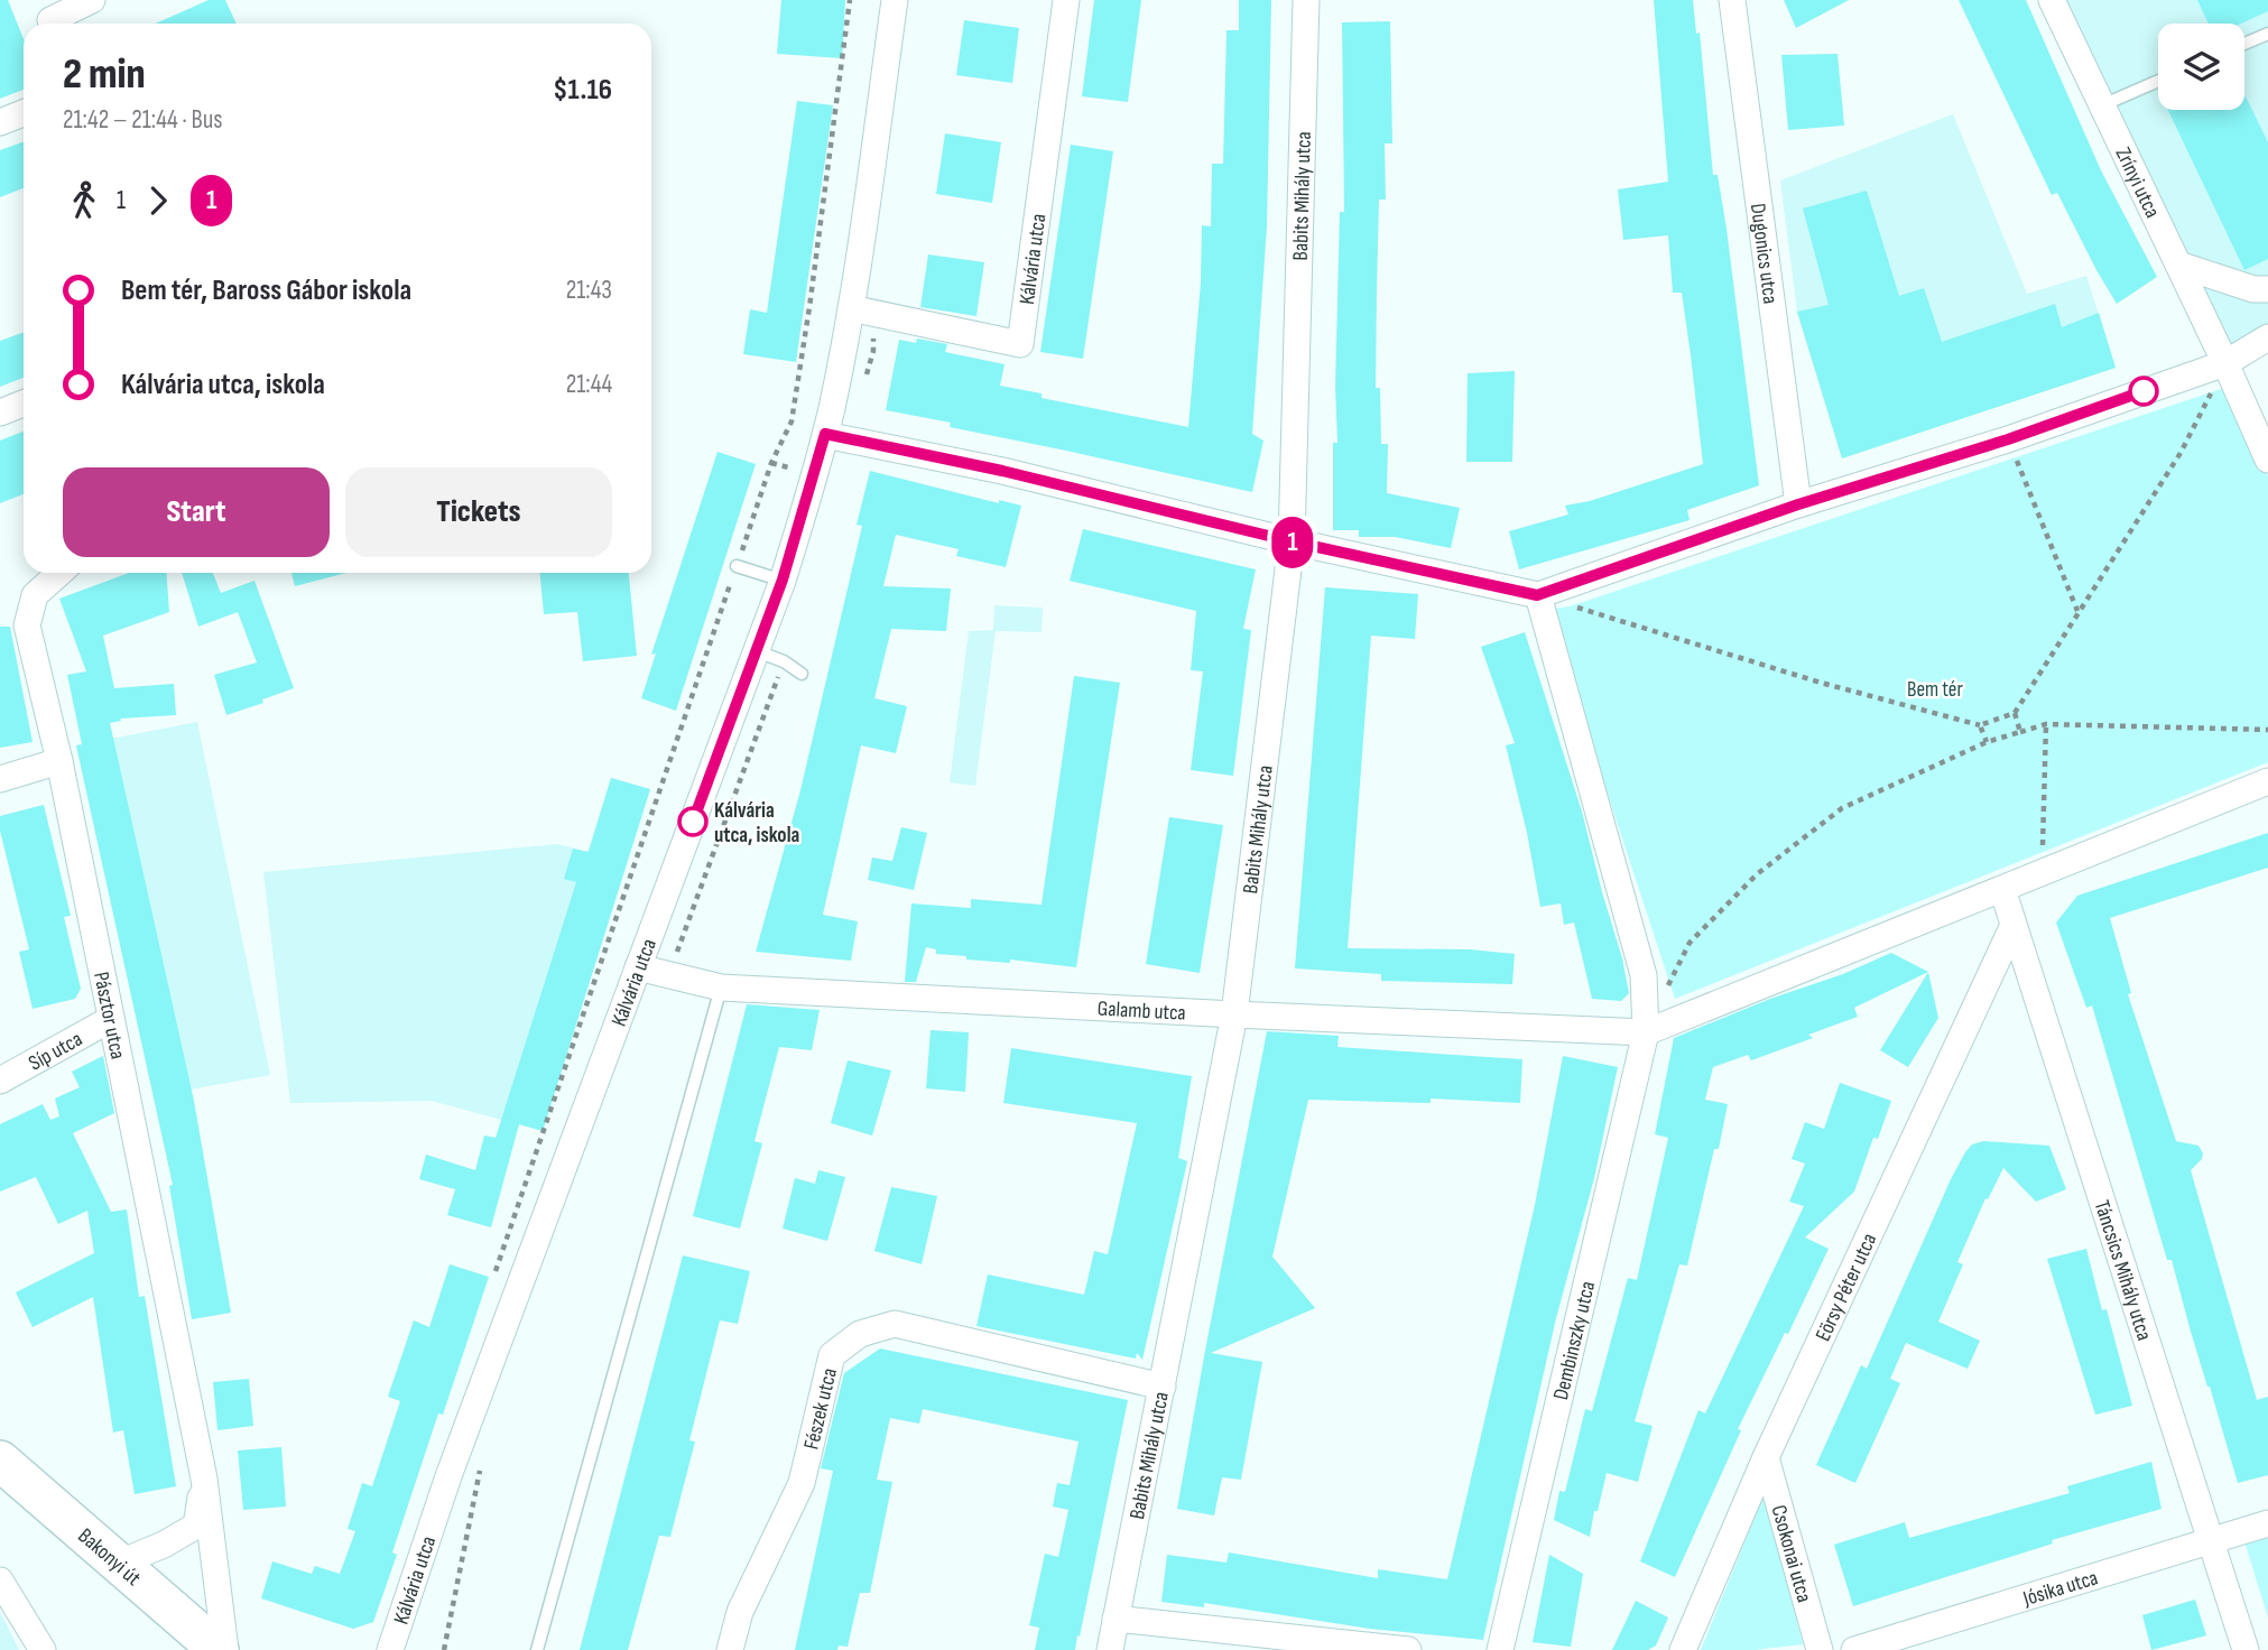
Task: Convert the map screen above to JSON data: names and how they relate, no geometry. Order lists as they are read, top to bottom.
{
  "streets": {
    "main road": ["Bakonyi út"],
    "street": [
      "Zrínyi utca",
      "Babits Mihály utca",
      "Dugonics utca",
      "Kálvária utca",
      "Galamb utca",
      "Pásztor utca",
      "Síp utca",
      "Táncsics Mihály utca",
      "Eörsy Péter utca",
      "Dembinszky utca",
      "Fészek utca",
      "Csokonai utca",
      "Jósika utca"
    ]
  },
  "crossings": [
    ["Babits Mihály utca", "Galamb utca"],
    ["Babits Mihály utca", "Fészek utca"],
    ["Kálvária utca", "Galamb utca"],
    ["Galamb utca", "Dembinszky utca"],
    ["Pásztor utca", "Síp utca"],
    ["Pásztor utca", "Bakonyi út"],
    ["Táncsics Mihály utca", "Eörsy Péter utca"],
    ["Táncsics Mihály utca", "Jósika utca"],
    ["Eörsy Péter utca", "Csokonai utca"]
  ],
  "parks": ["Bem tér"],
  "places": ["Kálvária utca, iskola"],
  "lines": ["bus line 1"],
  "page": {
    "on_map": "1",
    "heading": ["2 min", "21:42 – 21:44 · Bus", "$1.16"],
    "legs": ["1", "1"],
    "list": [
      {
        "name": "Bem tér, Baross Gábor iskola",
        "value": "21:43"
      },
      {
        "name": "Kálvária utca, iskola",
        "value": "21:44"
      }
    ],
    "buttons": ["Start", "Tickets"]
  }
}
